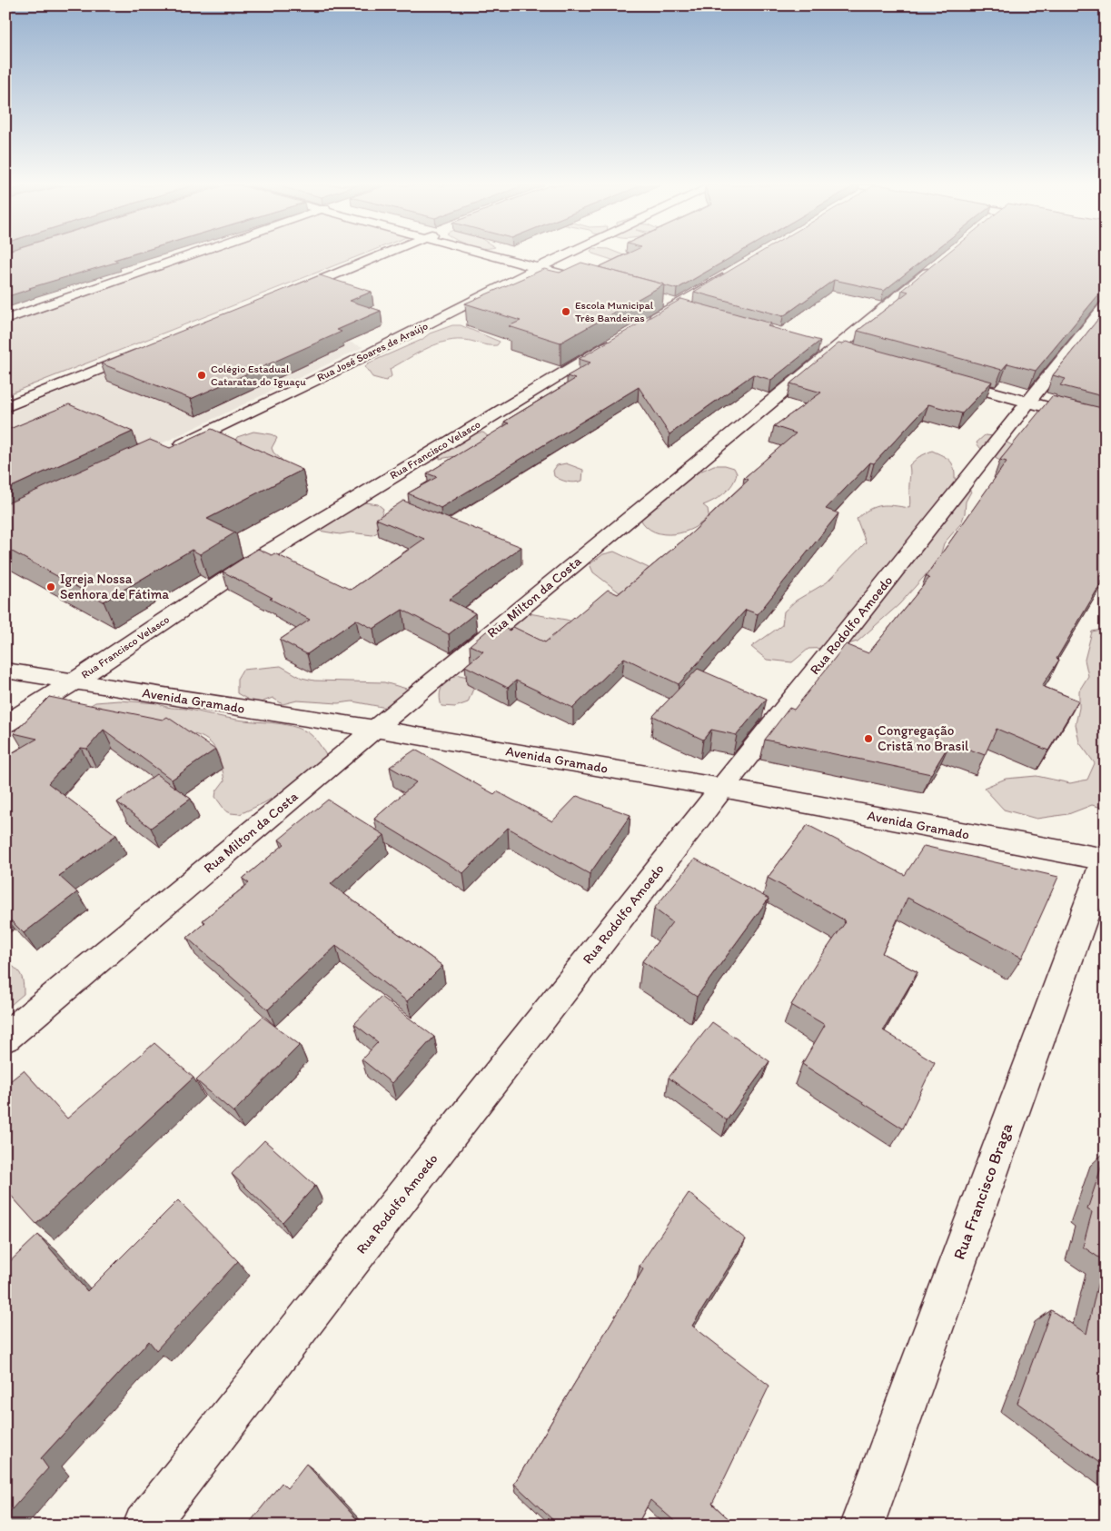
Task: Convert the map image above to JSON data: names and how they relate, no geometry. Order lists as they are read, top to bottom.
{
  "streets": {
    "street": [
      "Rua José Soares de Araújo",
      "Rua Francisco Velasco",
      "Rua Milton da Costa",
      "Rua Rodolfo Amoedo",
      "Avenida Gramado",
      "Rua Francisco Braga"
    ]
  },
  "crossings": [
    ["Rua Francisco Velasco", "Avenida Gramado"],
    ["Rua Milton da Costa", "Avenida Gramado"],
    ["Rua Rodolfo Amoedo", "Avenida Gramado"],
    ["Avenida Gramado", "Rua Francisco Braga"]
  ],
  "places": [
    "Escola Municipal Três Bandeiras",
    "Colégio Estadual Cataratas do Iguaçu",
    "Igreja Nossa Senhora de Fátima",
    "Congregação Cristã no Brasil"
  ]
}
